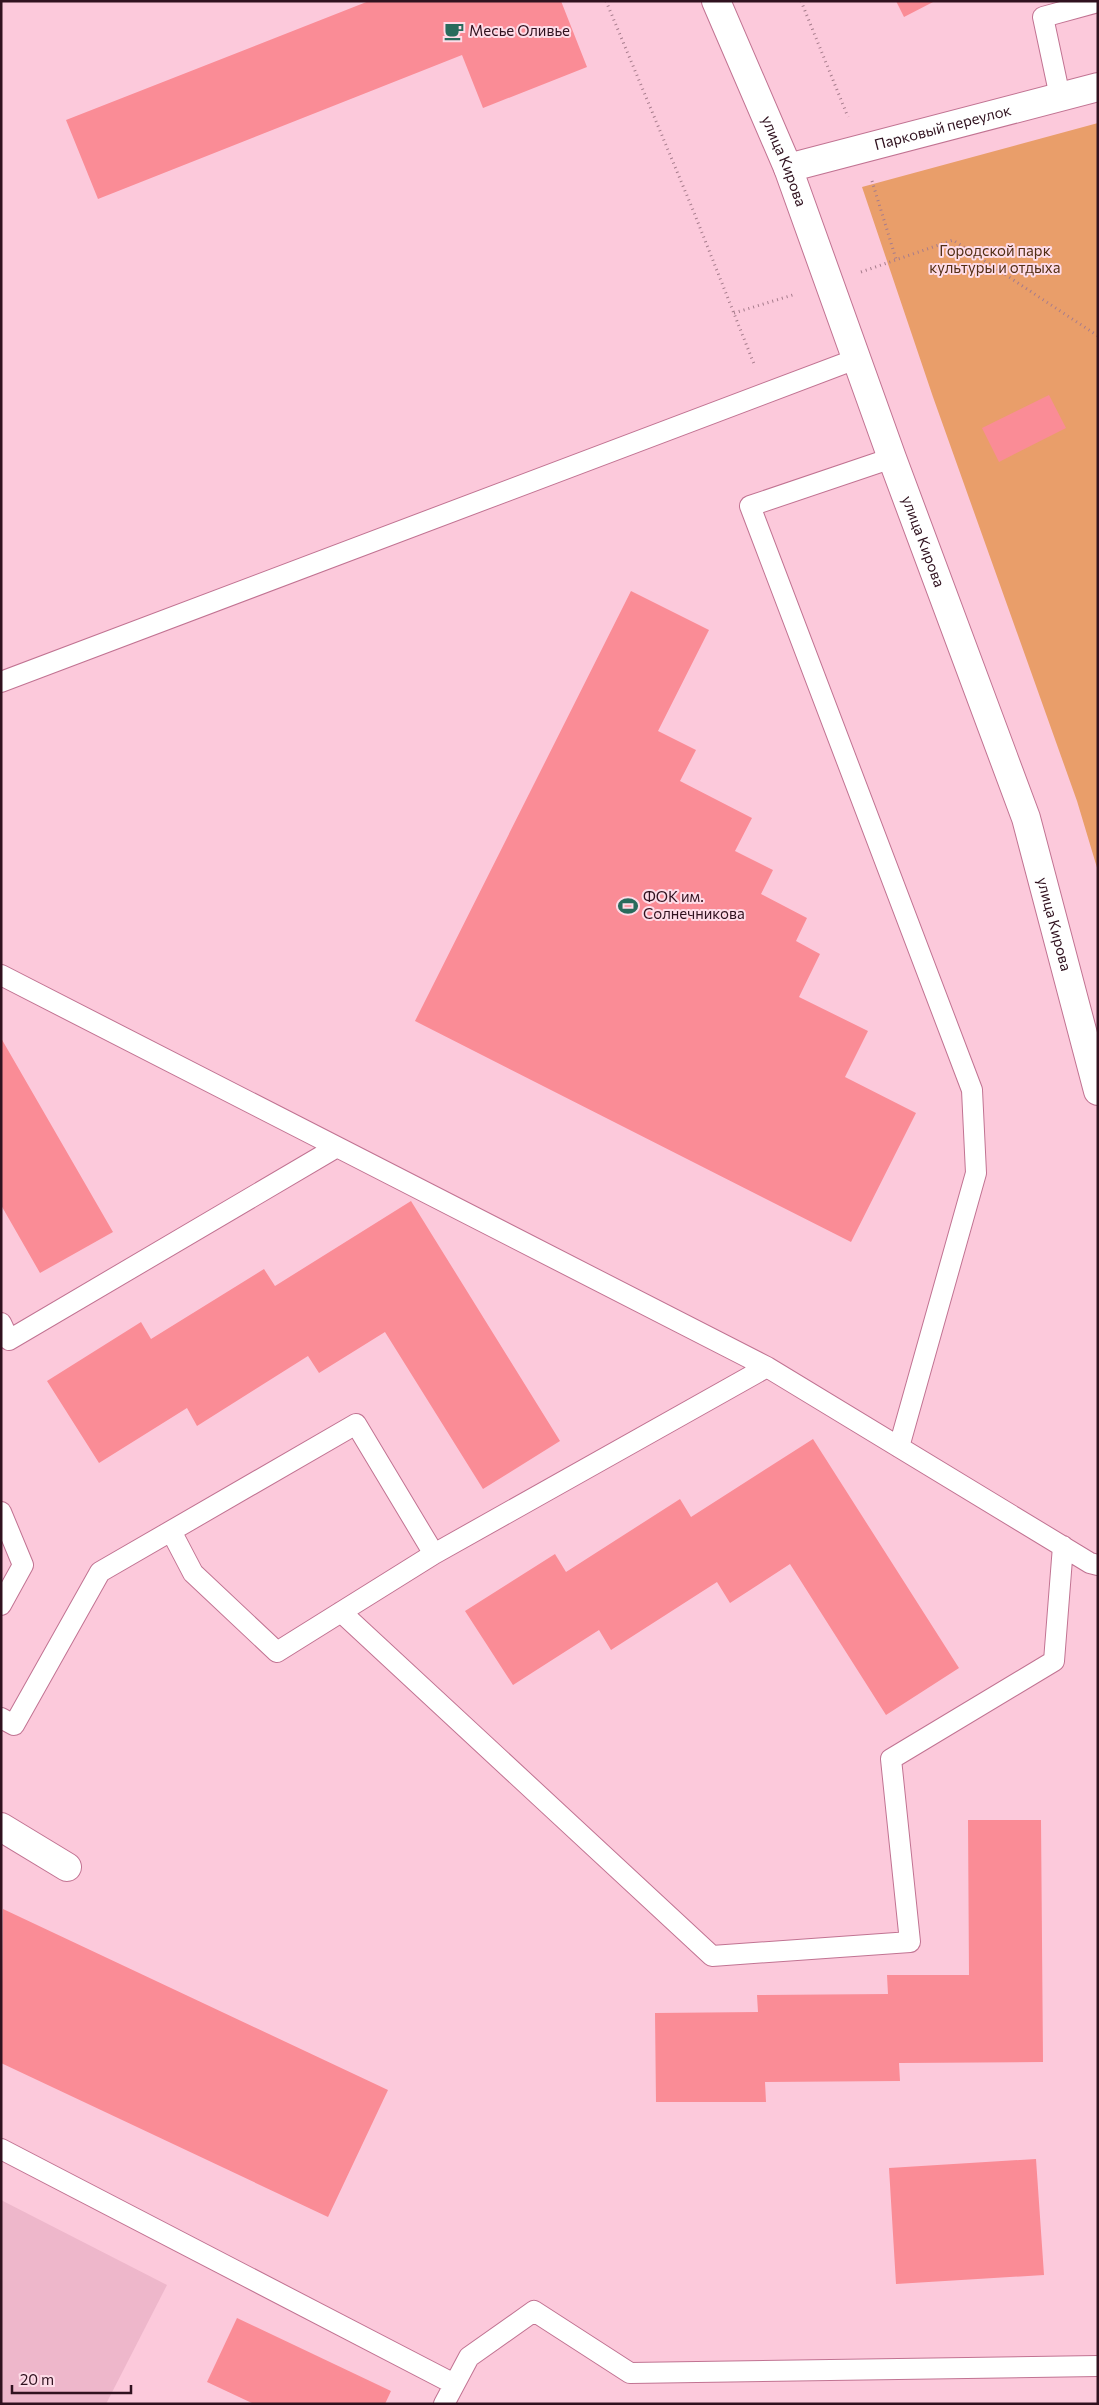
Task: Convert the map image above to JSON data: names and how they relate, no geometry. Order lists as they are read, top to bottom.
{
  "streets": {
    "main road": ["Парковый переулок", "улица Кирова"]
  },
  "crossings": [
    ["Парковый переулок", "улица Кирова"]
  ],
  "parks": ["Городской парк культуры и отдыха"],
  "places": {
    "cafe": ["Месье Оливье"],
    "sports": ["ФОК им. Солнечникова"]
  },
  "scale_bar": "20 m"
}
